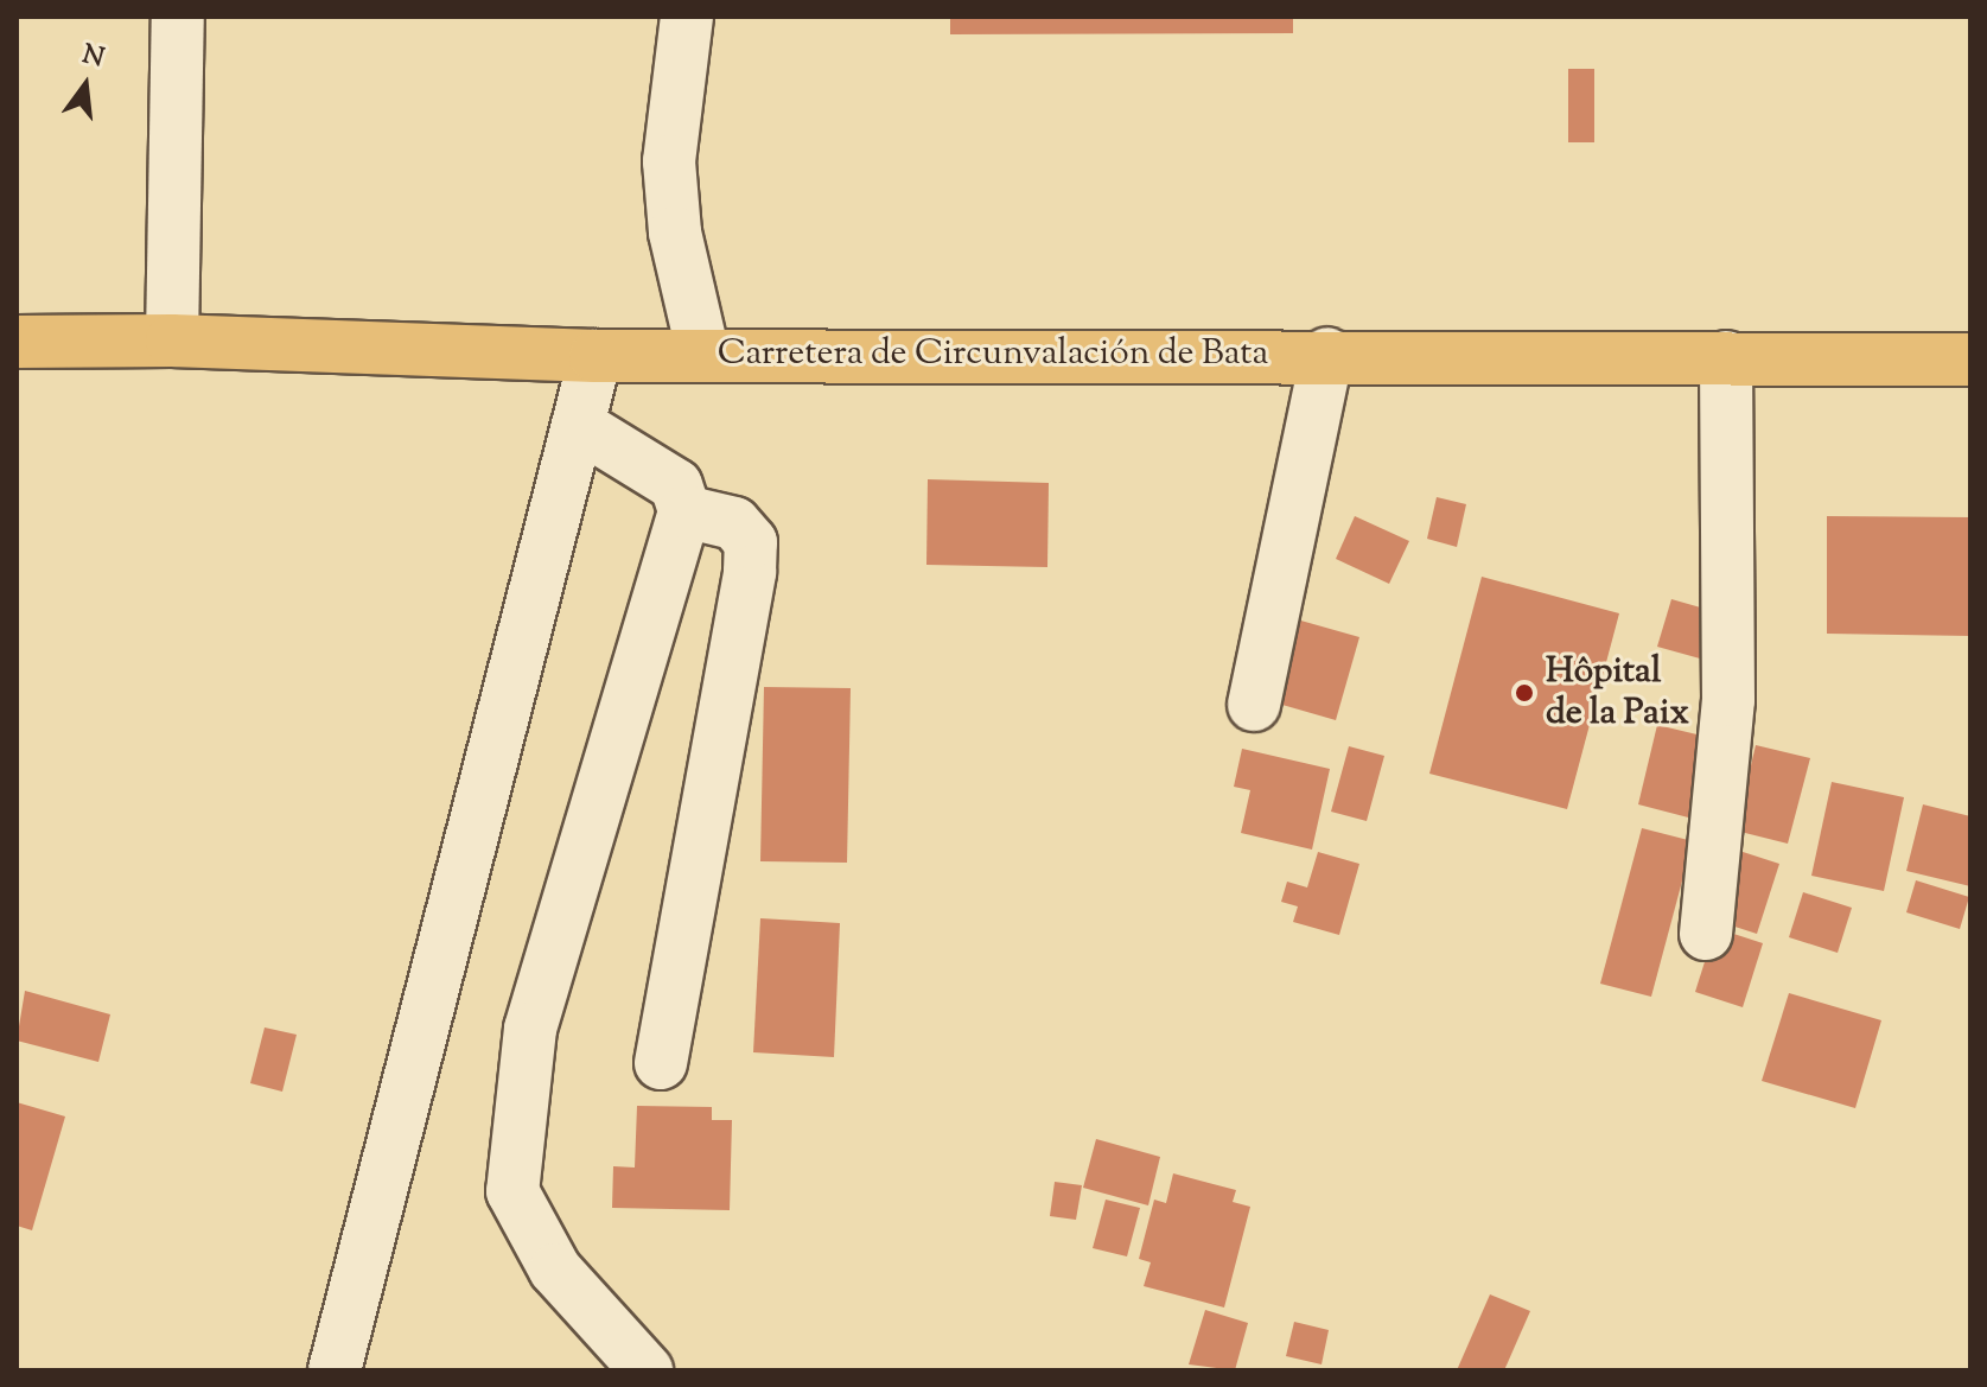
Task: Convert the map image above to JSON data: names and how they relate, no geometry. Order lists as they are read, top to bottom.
{
  "streets": {
    "main road": ["Carretera de Circunvalación de Bata"]
  },
  "places": ["Hôpital de la Paix"],
  "north": "top"
}
